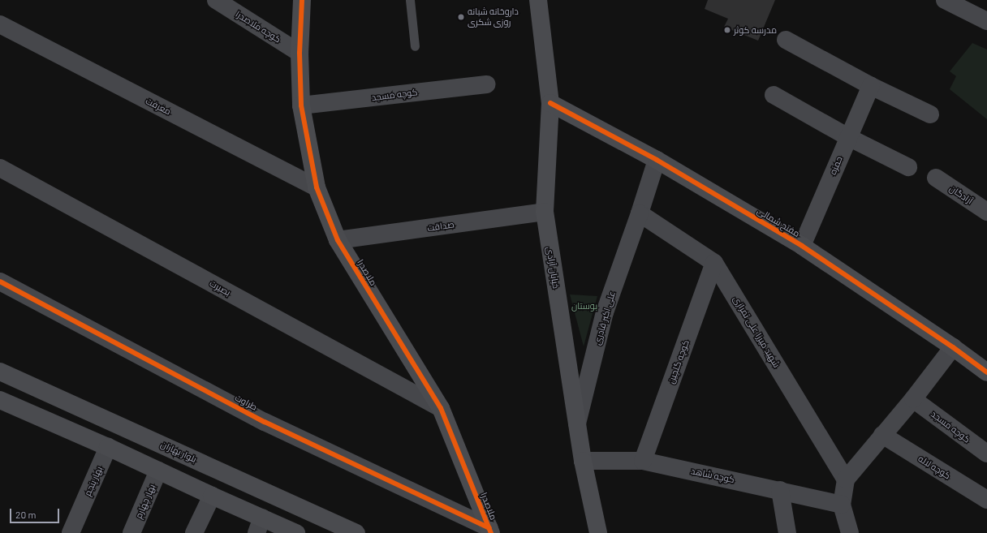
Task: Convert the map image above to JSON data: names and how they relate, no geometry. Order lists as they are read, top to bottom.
{
  "streets": {
    "street": [
      "کوچه ملاصدرا",
      "کوچه مسجد",
      "معرفت",
      "حمزه",
      "آزادگان",
      "مفتح شمالی",
      "صداقت",
      "خیابان آزادی",
      "ملاصدرا",
      "بصیرت",
      "علی اکبر قادری",
      "شهید میرزا علی تمرازی",
      "کوچه گلچین",
      "طراوت",
      "بلوار بهاران",
      "کوچه لاله",
      "کوچه شاهد",
      "بهار پنجم",
      "بهار چهارم"
    ]
  },
  "crossings": [
    ["کوچه ملاصدرا", "ملاصدرا"],
    ["کوچه مسجد", "ملاصدرا"],
    ["معرفت", "ملاصدرا"],
    ["حمزه", "مفتح شمالی"],
    ["مفتح شمالی", "خیابان آزادی"],
    ["صداقت", "خیابان آزادی"],
    ["صداقت", "ملاصدرا"],
    ["خیابان آزادی", "علی اکبر قادری"],
    ["خیابان آزادی", "کوچه شاهد"],
    ["ملاصدرا", "بصیرت"],
    ["ملاصدرا", "طراوت"],
    ["علی اکبر قادری", "شهید میرزا علی تمرازی"],
    ["شهید میرزا علی تمرازی", "کوچه گلچین"],
    ["کوچه گلچین", "کوچه شاهد"]
  ],
  "parks": ["بوستان"],
  "places": ["داروخانه شبانه روزی شکری", "مدرسه کوثر"],
  "scale_bar": "20 m"
}
